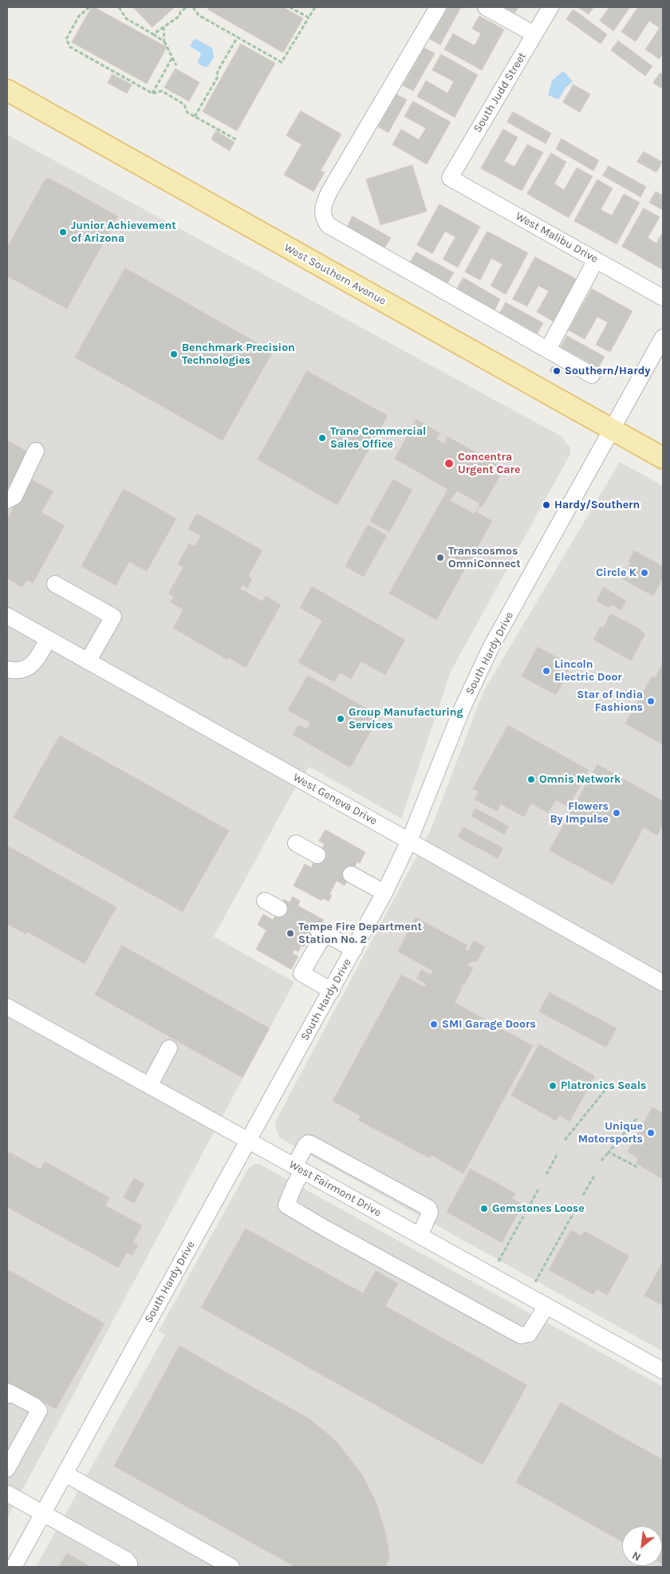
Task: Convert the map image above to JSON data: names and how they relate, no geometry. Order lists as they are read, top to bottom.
{
  "streets": {
    "main road": ["West Southern Avenue"],
    "street": [
      "South Judd Street",
      "West Malibu Drive",
      "South Hardy Drive",
      "West Geneva Drive",
      "West Fairmont Drive"
    ]
  },
  "crossings": [
    ["South Judd Street", "West Malibu Drive"],
    ["West Southern Avenue", "South Hardy Drive"],
    ["South Hardy Drive", "West Geneva Drive"],
    ["South Hardy Drive", "West Fairmont Drive"]
  ],
  "places": [
    "Junior Achievement of Arizona",
    "Benchmark Precision Technologies",
    "Southern/Hardy",
    "Trane Commercial Sales Office",
    "Concentra Urgent Care",
    "Hardy/Southern",
    "Transcosmos OmniConnect",
    "Circle K",
    "Lincoln Electric Door",
    "Star of India Fashions",
    "Group Manufacturing Services",
    "Omnis Network",
    "Flowers By Impulse",
    "Tempe Fire Department Station No. 2",
    "SMI Garage Doors",
    "Platronics Seals",
    "Unique Motorsports",
    "Gemstones Loose"
  ],
  "north": "bottom left"
}
